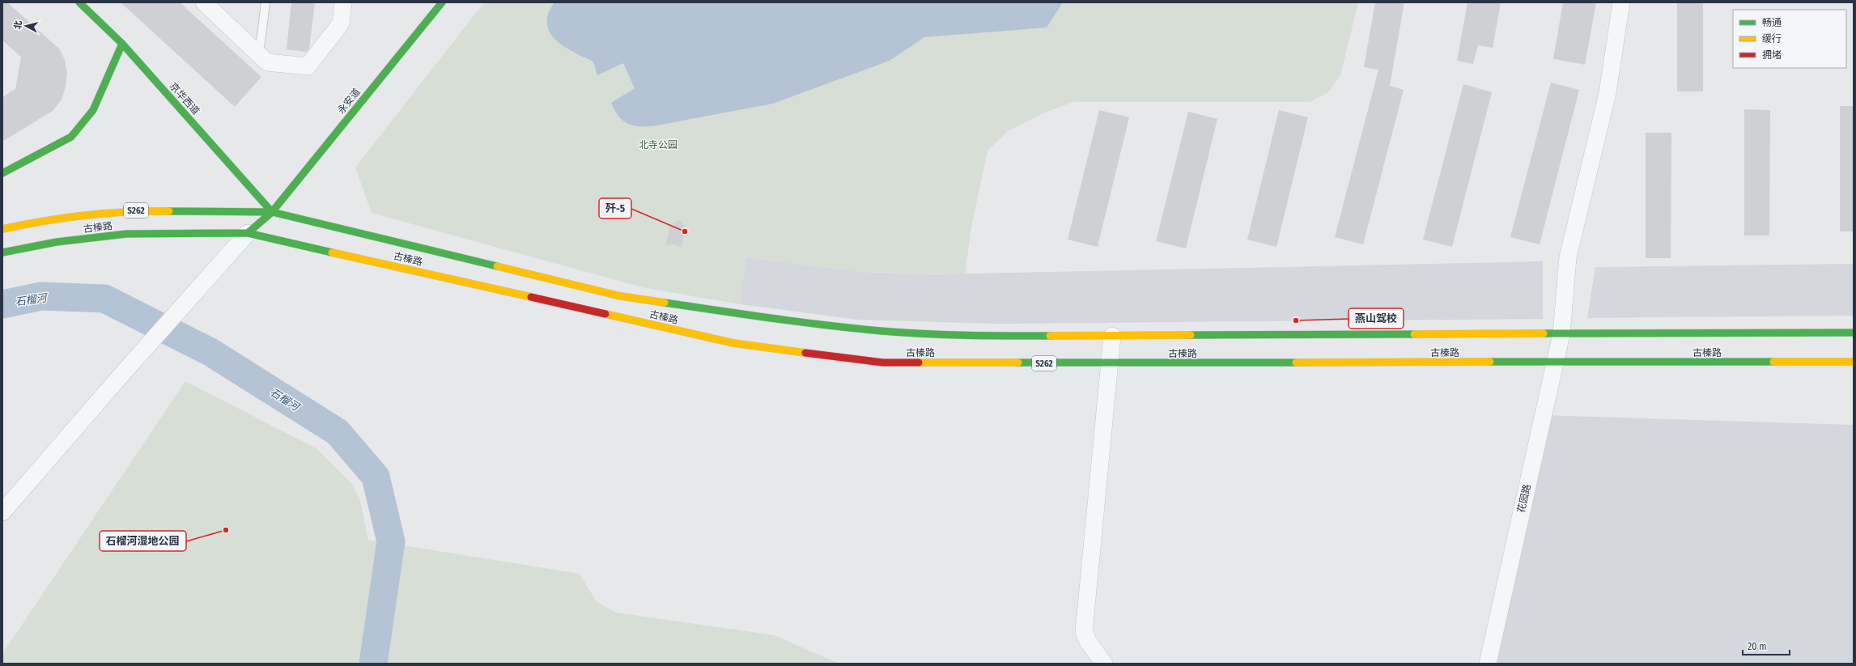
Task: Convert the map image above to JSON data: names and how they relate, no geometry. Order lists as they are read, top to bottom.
{
  "streets": {
    "main road": [
      "京华西道",
      "永安道",
      "S262",
      "古榛路"
    ],
    "street": ["花园路"]
  },
  "crossings": [
    ["京华西道", "永安道"],
    ["京华西道", "古榛路"],
    ["永安道", "古榛路"],
    ["古榛路", "花园路"]
  ],
  "water": ["石榴河"],
  "parks": ["北寺公园"],
  "places": ["歼-5", "燕山驾校", "石榴河湿地公园"],
  "legend": ["畅通", "缓行", "拥堵"],
  "scale_bar": "20 m",
  "north": "left"
}
